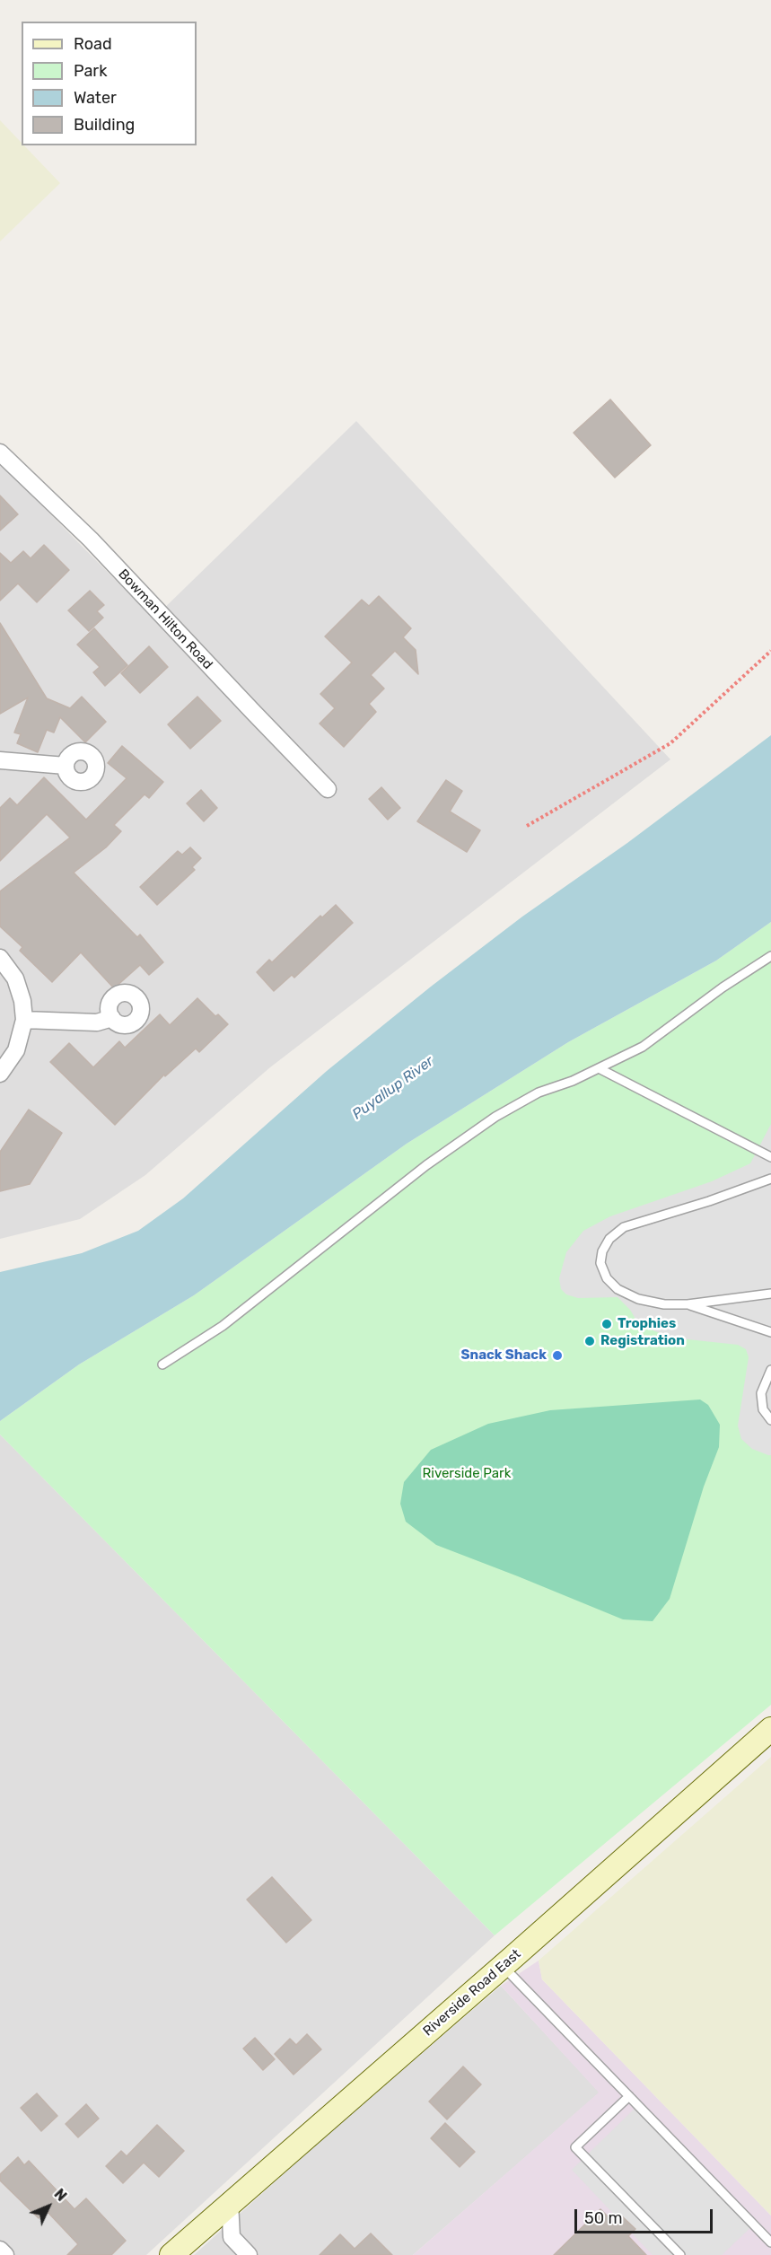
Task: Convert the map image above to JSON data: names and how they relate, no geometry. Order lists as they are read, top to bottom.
{
  "streets": {
    "street": ["Bowman Hilton Road", "Riverside Road East"]
  },
  "water": ["Puyallup River"],
  "parks": ["Riverside Park"],
  "places": ["Trophies", "Registration", "Snack Shack"],
  "legend": [
    "Road",
    "Park",
    "Water",
    "Building"
  ],
  "scale_bar": "50 m",
  "north": "top right"
}
